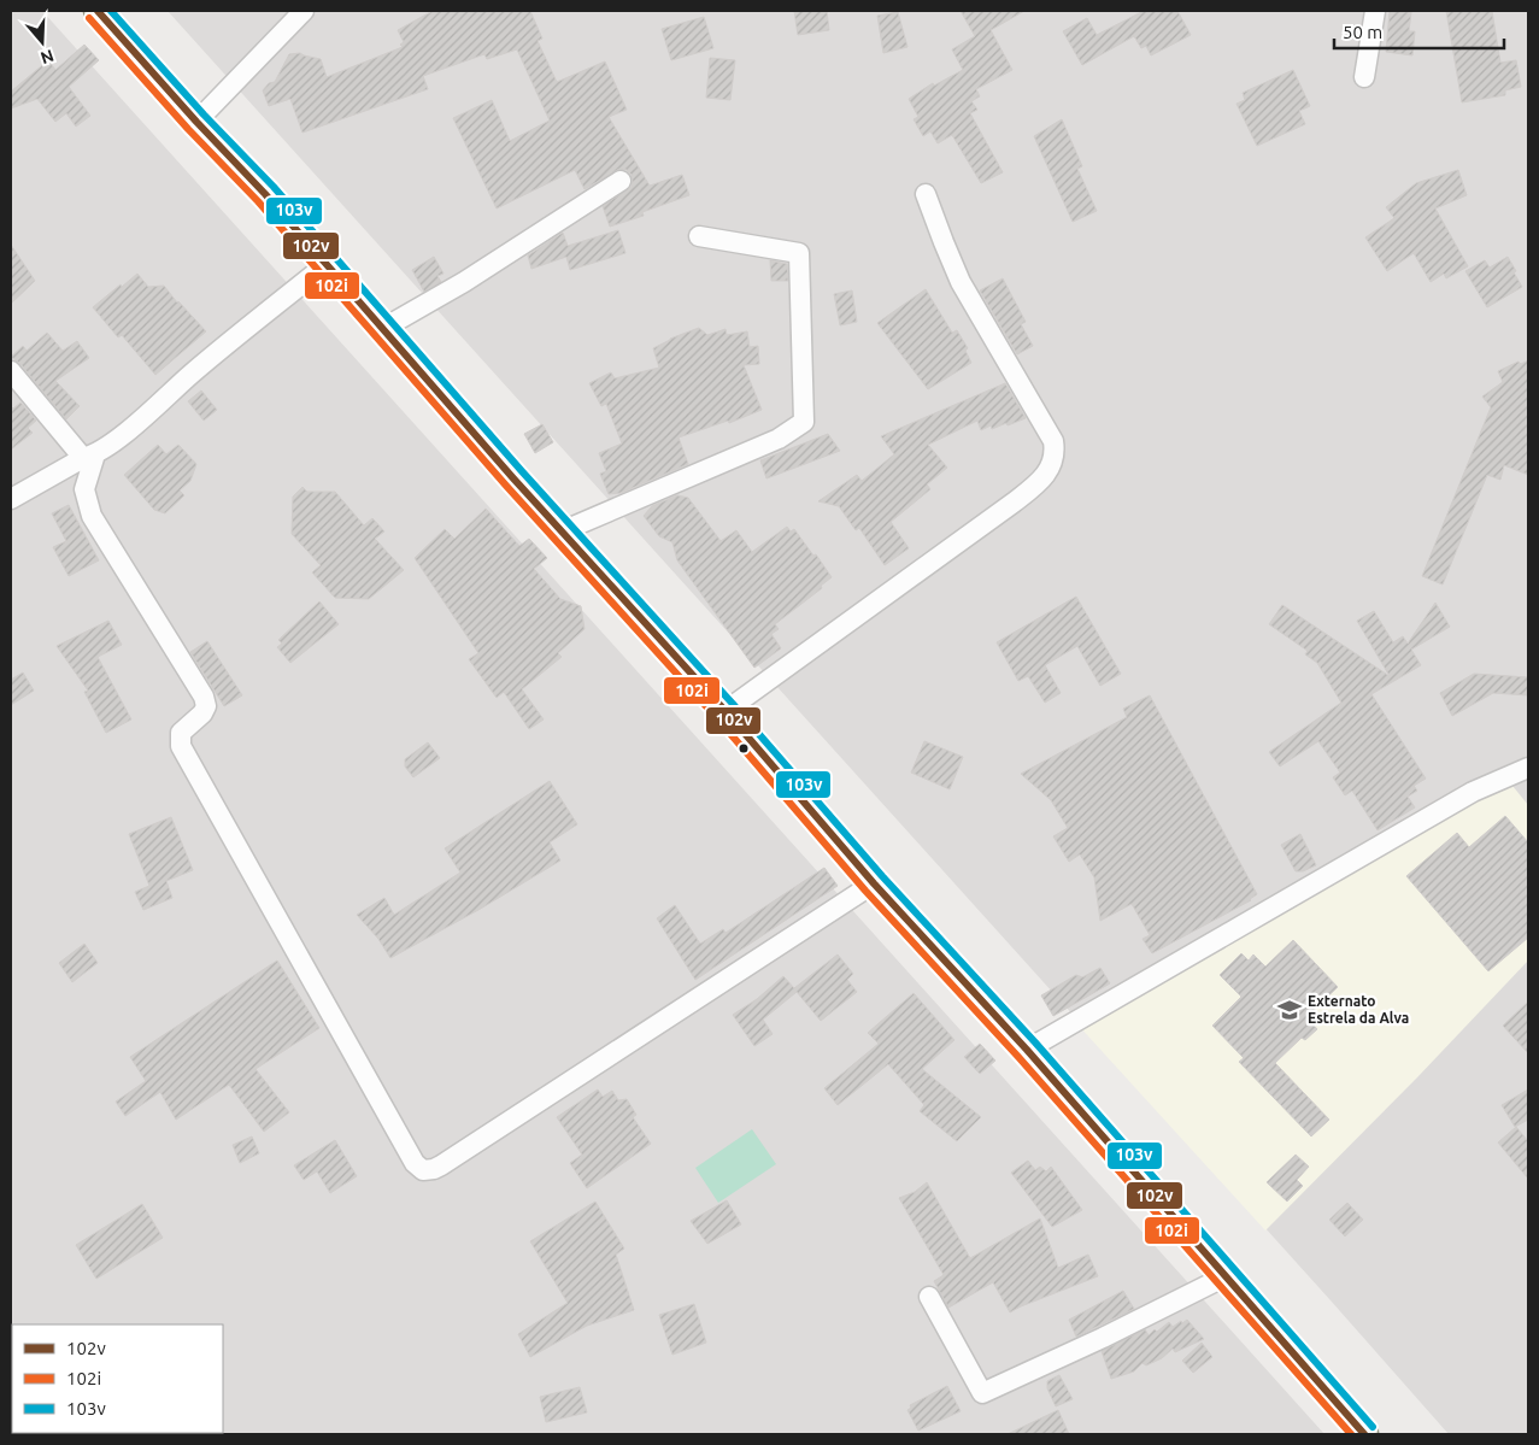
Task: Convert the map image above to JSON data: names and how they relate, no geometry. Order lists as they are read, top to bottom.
{
  "places": {
    "school or university": ["Externato Estrela da Alva"]
  },
  "lines": ["transit line 102v", "transit line 103v", "transit line 102i"],
  "legend": ["102v", "102i", "103v"],
  "scale_bar": "50 m",
  "north": "bottom"
}
